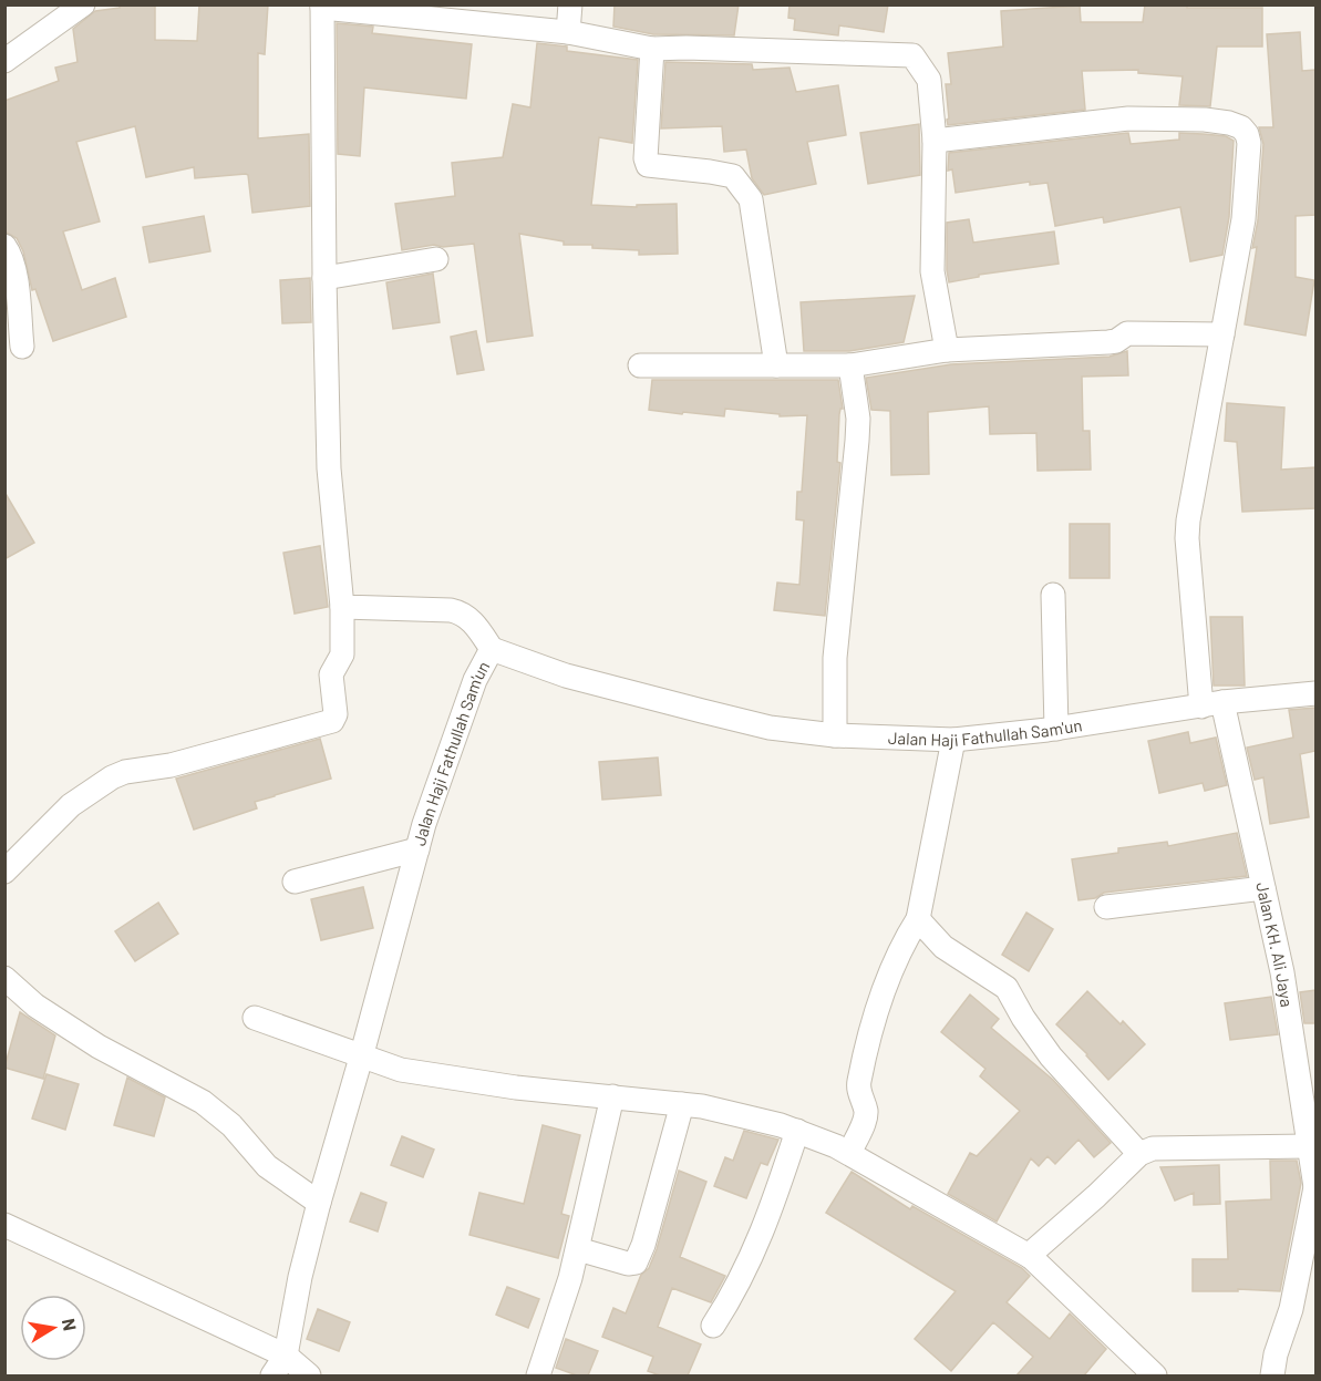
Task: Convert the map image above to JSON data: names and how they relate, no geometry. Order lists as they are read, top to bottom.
{
  "streets": {
    "street": ["Jalan Haji Fathullah Sam'un", "Jalan KH. Ali Jaya"]
  },
  "crossings": [
    ["Jalan Haji Fathullah Sam'un", "Jalan KH. Ali Jaya"]
  ],
  "north": "right"
}
